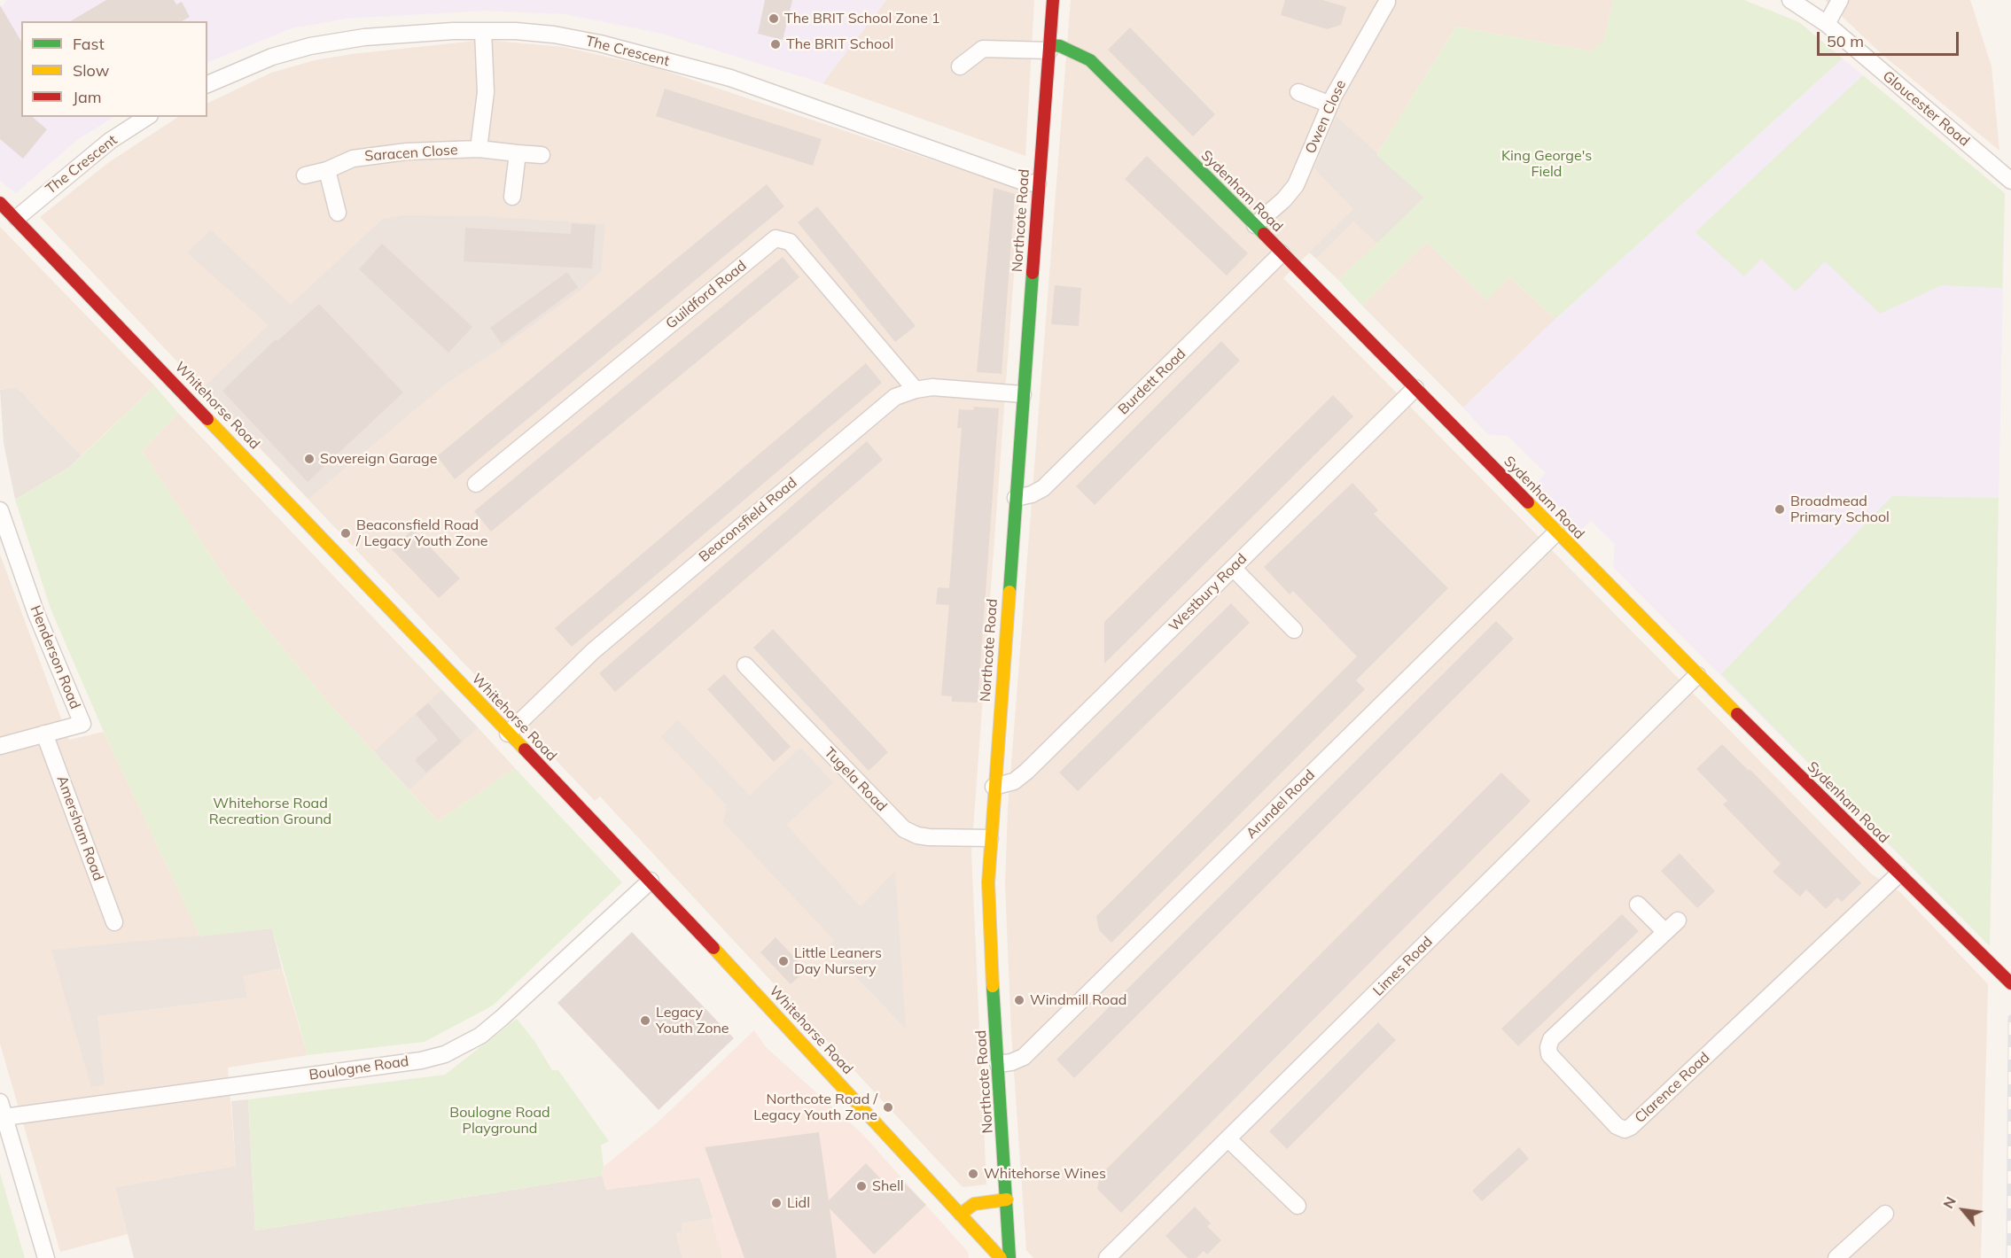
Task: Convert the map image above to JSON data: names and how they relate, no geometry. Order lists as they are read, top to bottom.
{
  "streets": {
    "main road": ["Sydenham Road", "Northcote Road", "Whitehorse Road"],
    "street": [
      "The Crescent",
      "Gloucester Road",
      "Owen Close",
      "Saracen Close",
      "Guildford Road",
      "Burdett Road",
      "Beaconsfield Road",
      "Westbury Road",
      "Henderson Road",
      "Tugela Road",
      "Arundel Road",
      "Amersham Road",
      "Limes Road",
      "Boulogne Road",
      "Clarence Road"
    ]
  },
  "crossings": [
    ["The Crescent", "Saracen Close"],
    ["The Crescent", "Northcote Road"],
    ["The Crescent", "Whitehorse Road"],
    ["Owen Close", "Sydenham Road"],
    ["Sydenham Road", "Northcote Road"],
    ["Sydenham Road", "Burdett Road"],
    ["Sydenham Road", "Westbury Road"],
    ["Sydenham Road", "Arundel Road"],
    ["Sydenham Road", "Limes Road"],
    ["Sydenham Road", "Clarence Road"],
    ["Northcote Road", "Burdett Road"],
    ["Northcote Road", "Beaconsfield Road"],
    ["Northcote Road", "Westbury Road"],
    ["Northcote Road", "Tugela Road"],
    ["Northcote Road", "Arundel Road"],
    ["Guildford Road", "Beaconsfield Road"],
    ["Whitehorse Road", "Beaconsfield Road"],
    ["Whitehorse Road", "Boulogne Road"],
    ["Henderson Road", "Amersham Road"]
  ],
  "parks": ["King George's Field", "Whitehorse Road Recreation Ground", "Boulogne Road Playground"],
  "places": [
    "The BRIT School Zone 1",
    "The BRIT School",
    "Sovereign Garage",
    "Broadmead Primary School",
    "Beaconsfield Road / Legacy Youth Zone",
    "Little Leaners Day Nursery",
    "Windmill Road",
    "Legacy Youth Zone",
    "Northcote Road / Legacy Youth Zone",
    "Whitehorse Wines",
    "Shell",
    "Lidl"
  ],
  "legend": ["Fast", "Slow", "Jam"],
  "scale_bar": "50 m",
  "north": "top left"
}
